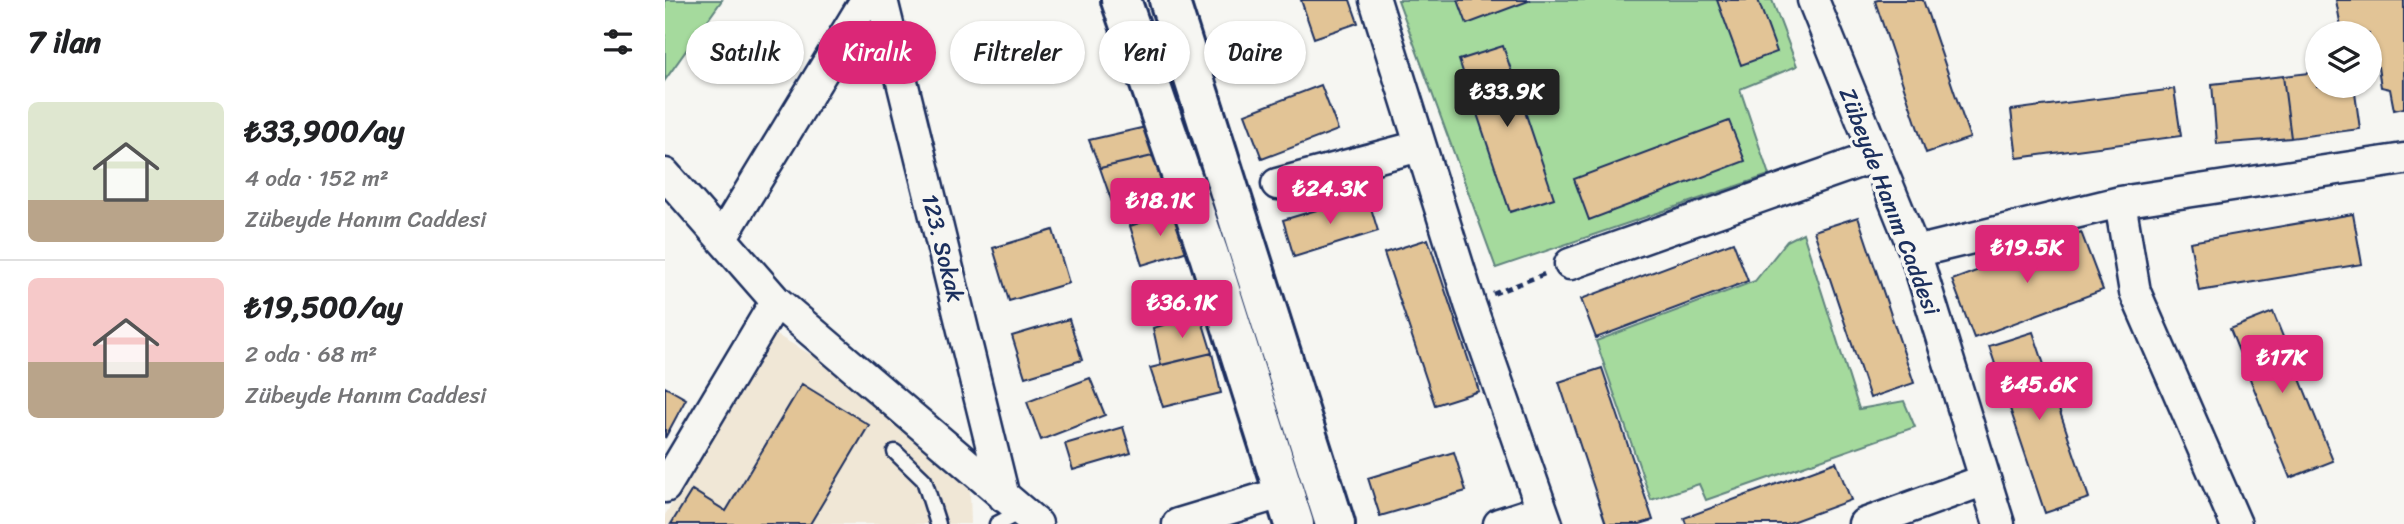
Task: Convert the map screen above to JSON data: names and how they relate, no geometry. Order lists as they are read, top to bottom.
{
  "streets": {
    "street": ["Zübeyde Hanım Caddesi", "123. Sokak"]
  },
  "page": {
    "heading": "7 ilan",
    "chip": [
      "Satılık",
      "Kiralık",
      "Filtreler",
      "Yeni",
      "Daire"
    ],
    "price": [
      "₺33.9K",
      "₺24.3K",
      "₺18.1K",
      "₺19.5K",
      "₺36.1K",
      "₺17K",
      "₺45.6K"
    ],
    "list": [
      {
        "name": "₺33,900/ay",
        "note": "4 oda · 152 m² · Zübeyde Hanım Caddesi"
      },
      {
        "name": "₺19,500/ay",
        "note": "2 oda · 68 m² · Zübeyde Hanım Caddesi"
      }
    ]
  }
}
